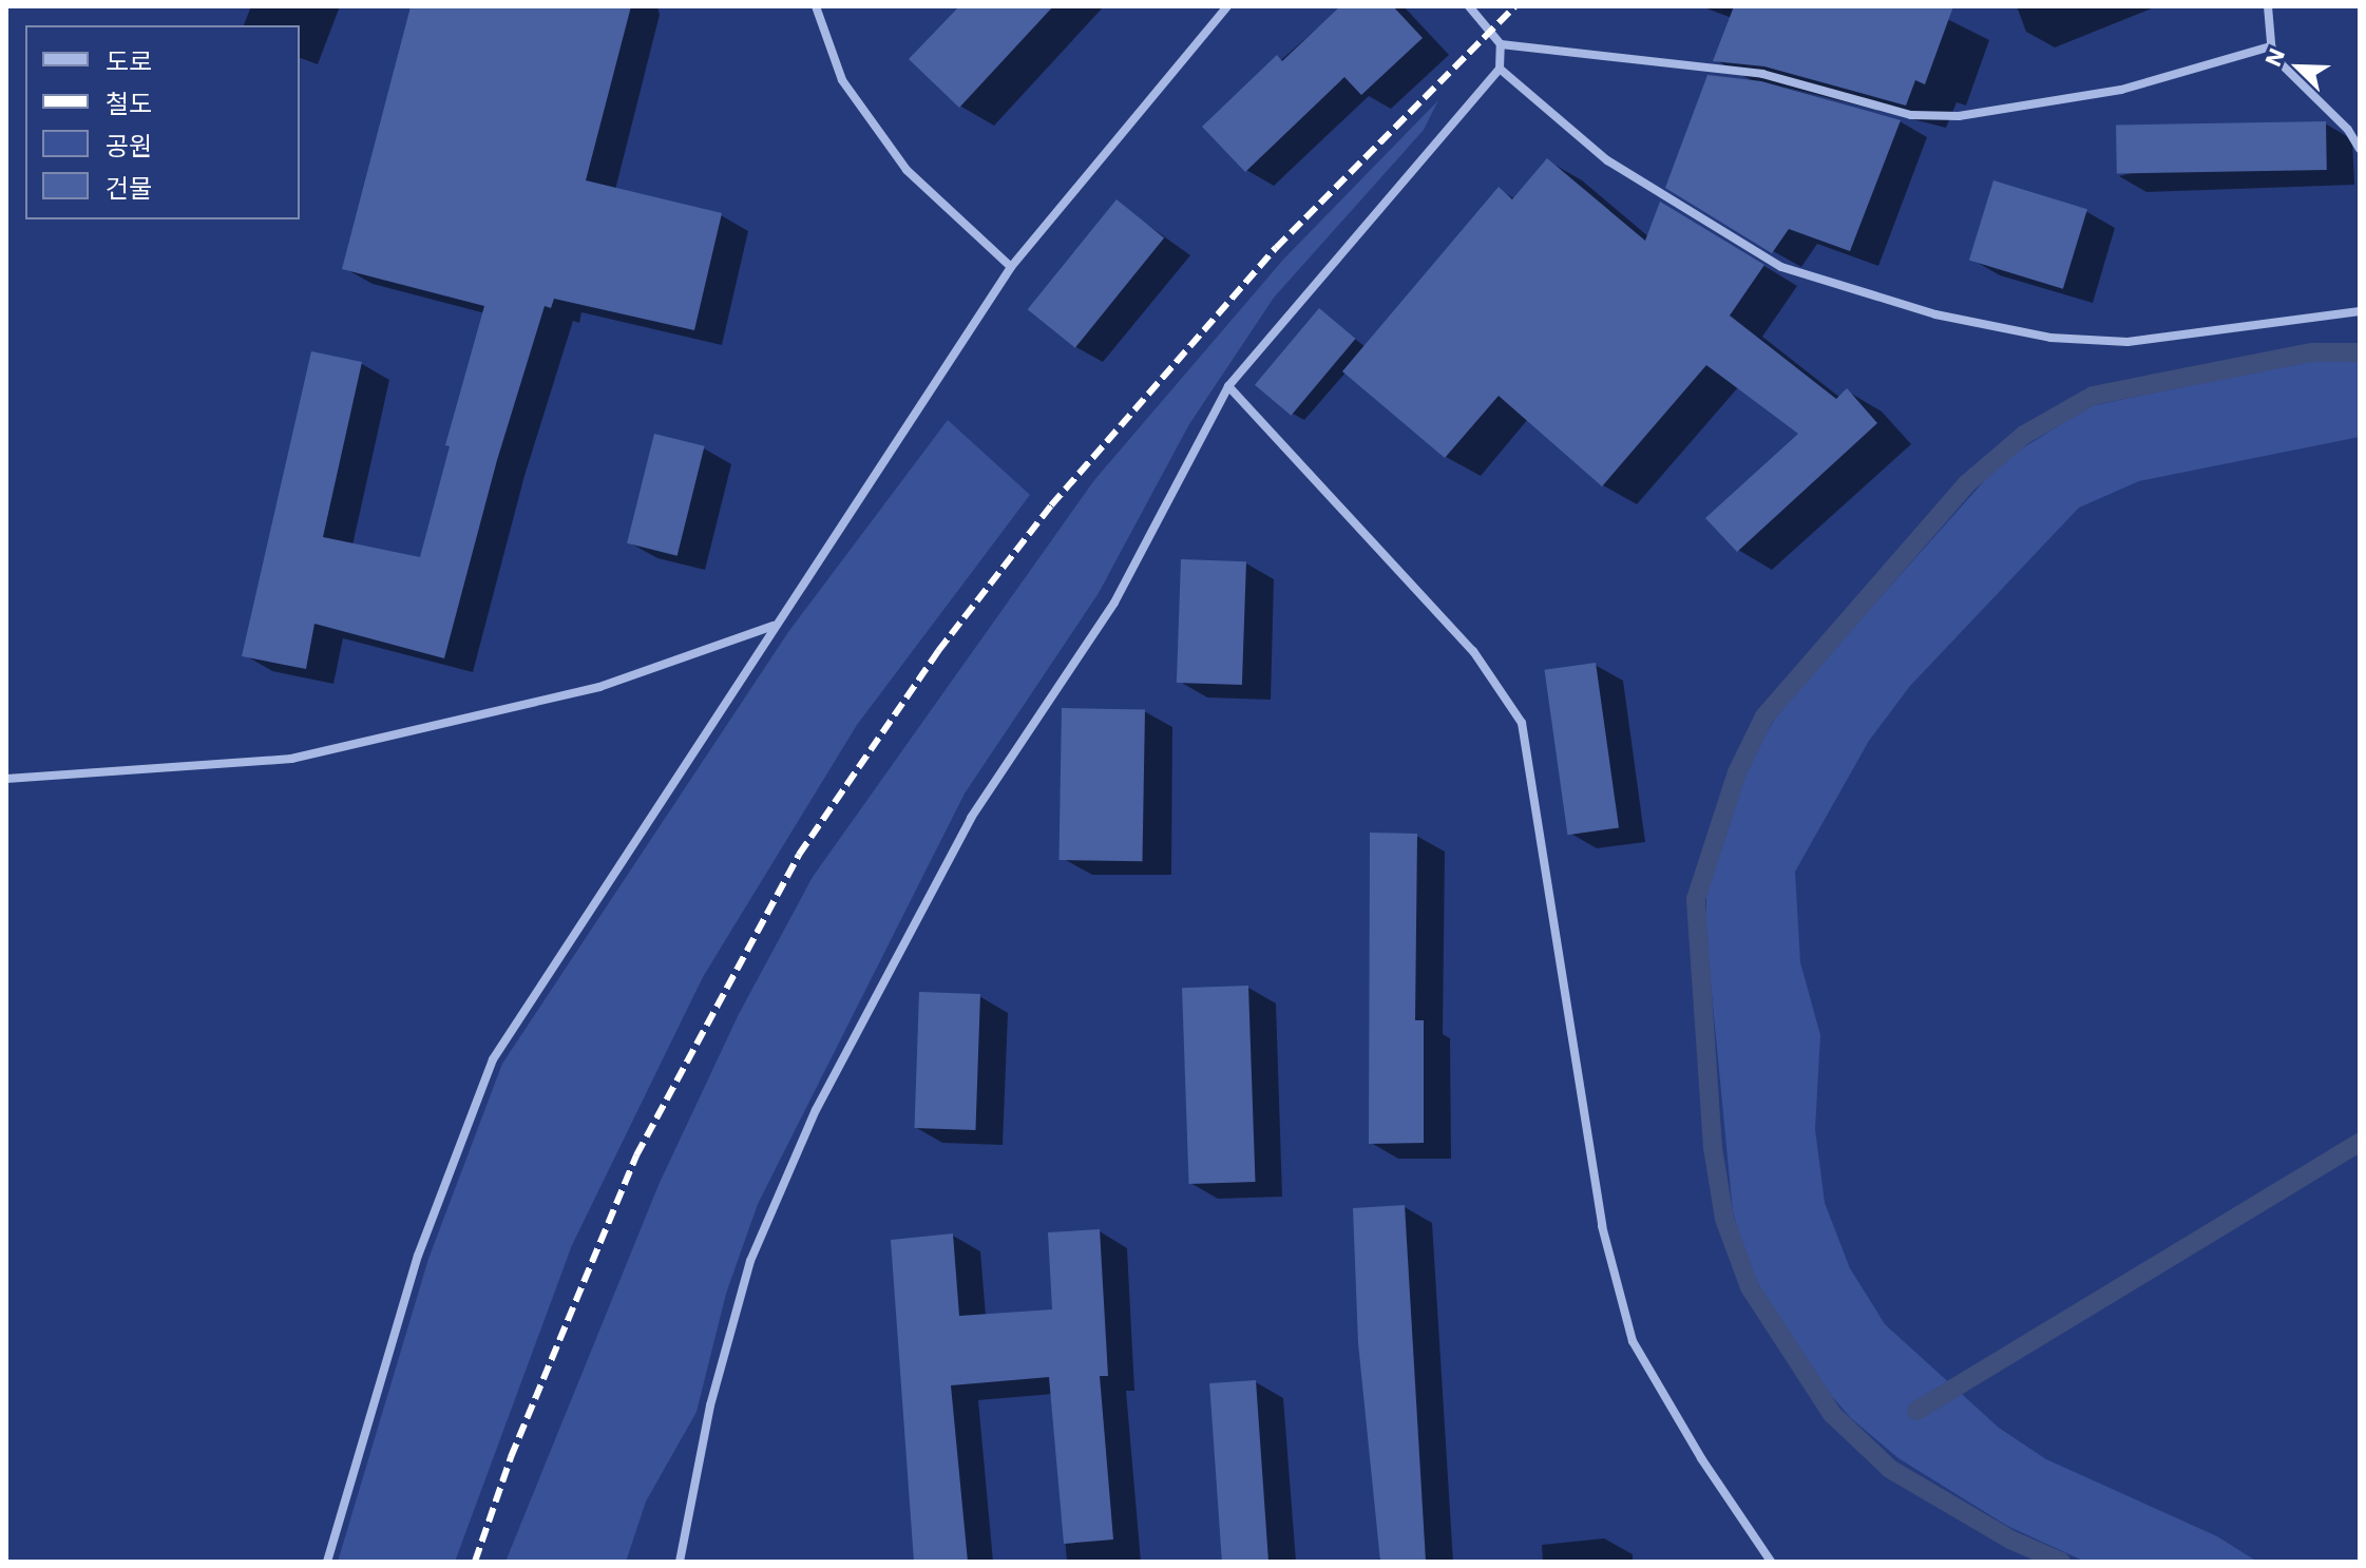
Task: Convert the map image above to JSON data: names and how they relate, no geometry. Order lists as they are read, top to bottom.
{
  "legend": [
    "도로",
    "철도",
    "공원",
    "건물"
  ],
  "north": "top left"
}
